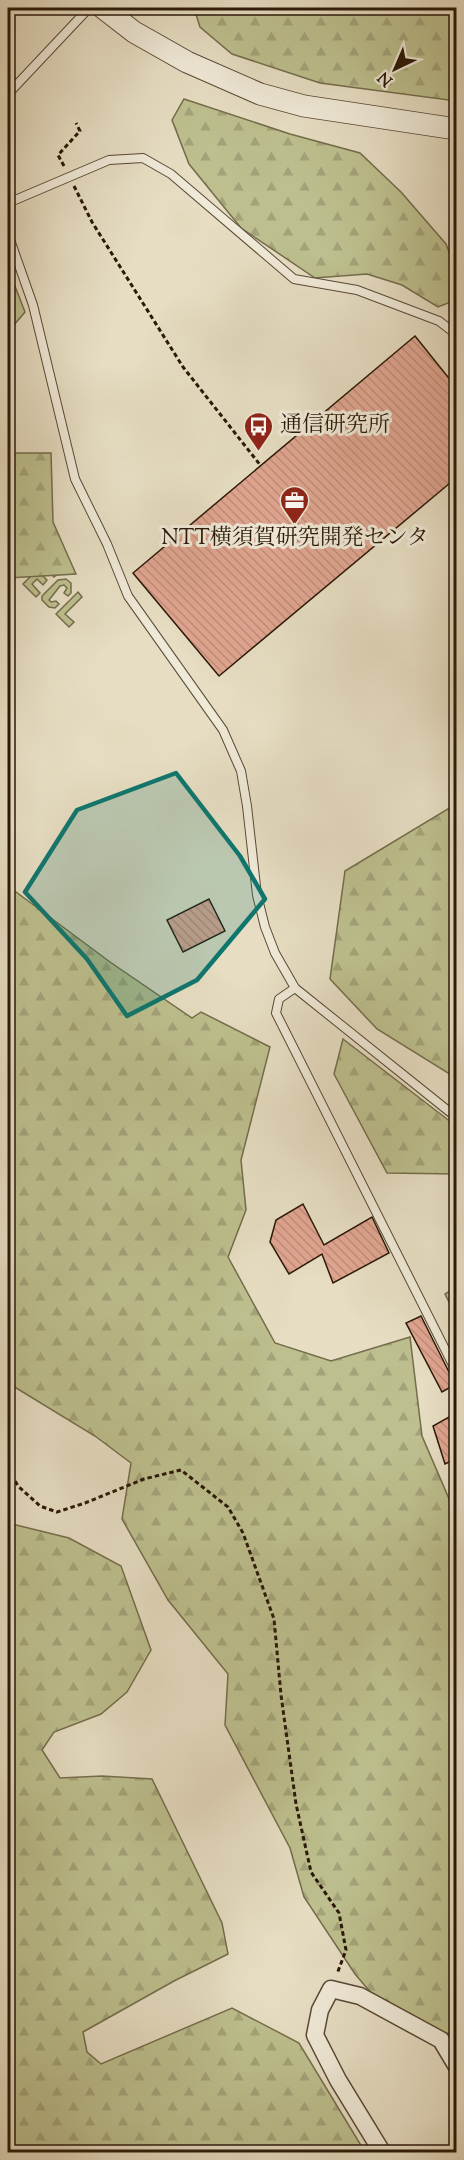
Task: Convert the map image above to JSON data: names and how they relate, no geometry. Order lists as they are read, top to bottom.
{
  "places": {
    "bus stop": ["通信研究所"],
    "office": ["NTT横須賀研究開発センタ"]
  },
  "north": "bottom left"
}
